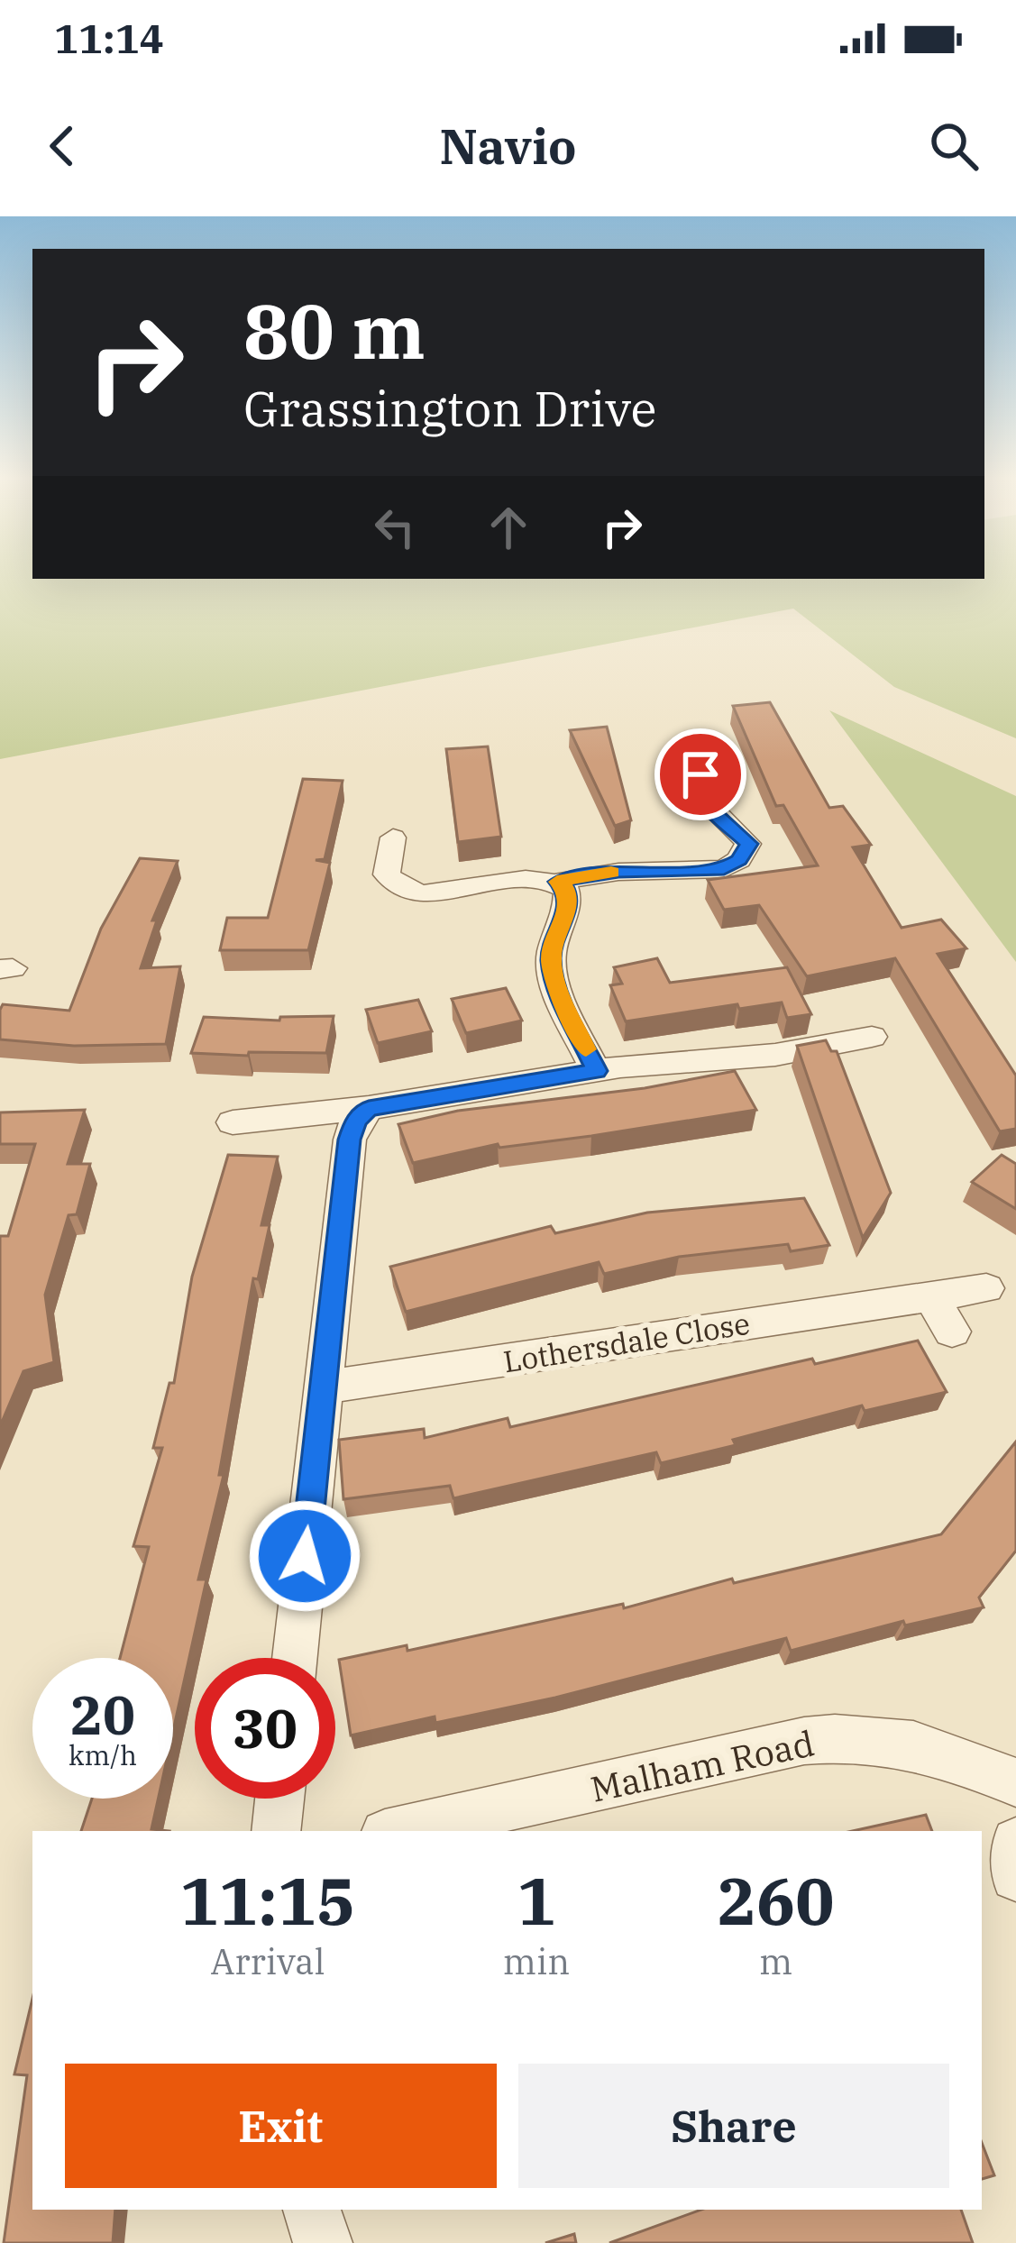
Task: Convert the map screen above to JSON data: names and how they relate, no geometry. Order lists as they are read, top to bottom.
{
  "streets": {
    "street": ["Lothersdale Close", "Malham Road"]
  },
  "page": {
    "status": "11:14",
    "header": "Navio",
    "turn": ["80 m", "Grassington Drive"],
    "speed": "20 km/h",
    "limit": "30",
    "eta": [
      "11:15",
      "Arrival",
      "1",
      "min",
      "260",
      "m"
    ],
    "buttons": ["Exit", "Share"]
  }
}
